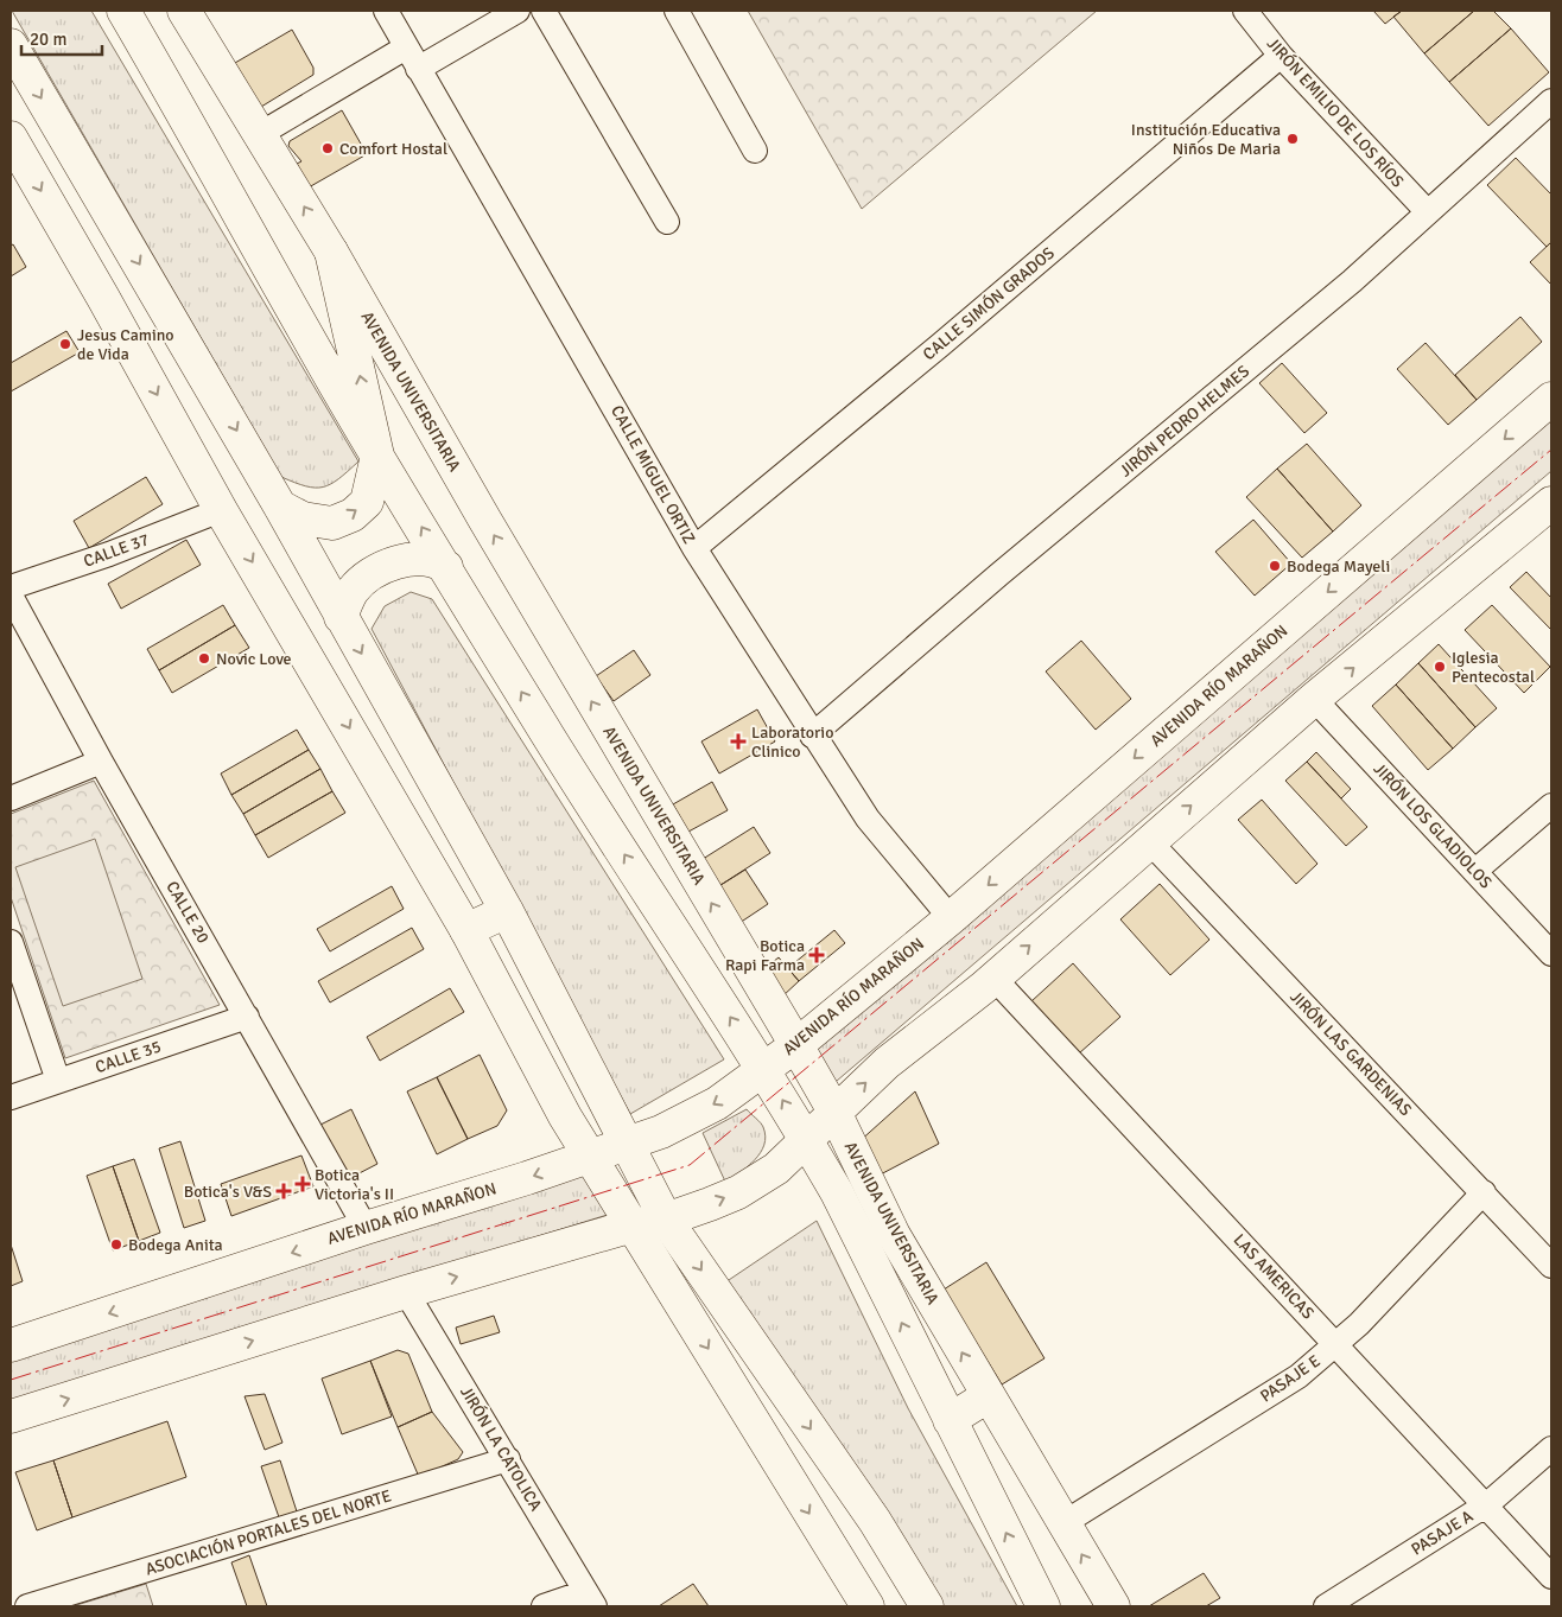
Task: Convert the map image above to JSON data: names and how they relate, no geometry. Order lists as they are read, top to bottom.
{
  "streets": {
    "main road": ["AVENIDA UNIVERSITARIA", "AVENIDA RÍO MARAÑON"],
    "street": [
      "JIRÓN EMILIO DE LOS RÍOS",
      "CALLE SIMÓN GRADOS",
      "JIRÓN PEDRO HELMES",
      "CALLE MIGUEL ORTIZ",
      "CALLE 37",
      "JIRÓN LOS GLADIOLOS",
      "CALLE 20",
      "JIRÓN LAS GARDENIAS",
      "CALLE 35",
      "LAS AMERICAS",
      "PASAJE E",
      "JIRÓN LA CATOLICA",
      "ASOCIACIÓN PORTALES DEL NORTE",
      "PASAJE A"
    ]
  },
  "crossings": [
    ["JIRÓN EMILIO DE LOS RÍOS", "CALLE SIMÓN GRADOS"],
    ["JIRÓN EMILIO DE LOS RÍOS", "JIRÓN PEDRO HELMES"],
    ["CALLE SIMÓN GRADOS", "CALLE MIGUEL ORTIZ"],
    ["AVENIDA UNIVERSITARIA", "AVENIDA RÍO MARAÑON"],
    ["AVENIDA UNIVERSITARIA", "PASAJE E"],
    ["JIRÓN PEDRO HELMES", "CALLE MIGUEL ORTIZ"],
    ["CALLE MIGUEL ORTIZ", "AVENIDA RÍO MARAÑON"],
    ["AVENIDA RÍO MARAÑON", "CALLE 20"],
    ["CALLE 20", "CALLE 35"],
    ["JIRÓN LAS GARDENIAS", "PASAJE E"],
    ["LAS AMERICAS", "PASAJE E"],
    ["LAS AMERICAS", "PASAJE A"],
    ["JIRÓN LA CATOLICA", "ASOCIACIÓN PORTALES DEL NORTE"]
  ],
  "places": {
    "other": [
      "Institución Educativa Niños De Maria",
      "Comfort Hostal",
      "Jesus Camino de Vida",
      "Bodega Mayeli",
      "Novic Love",
      "Iglesia Pentecostal",
      "Bodega Anita"
    ],
    "health": [
      "Laboratorio Clinico",
      "Botica Rapi Farma",
      "Botica Victoria's II",
      "Botica's V&S"
    ]
  },
  "scale_bar": "20 m"
}
